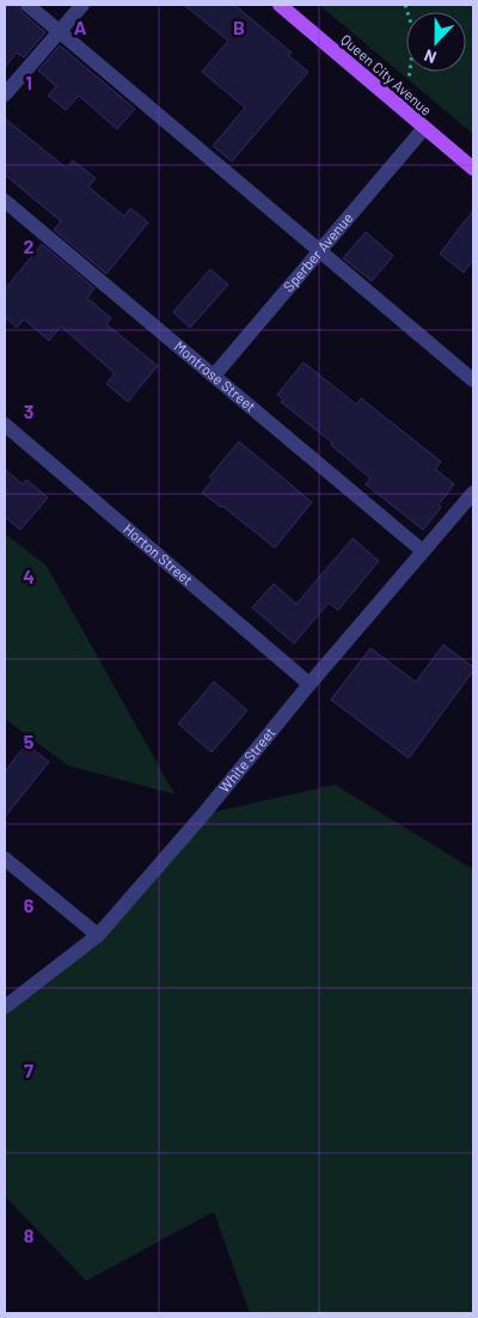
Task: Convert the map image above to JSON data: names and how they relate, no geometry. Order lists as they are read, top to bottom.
{
  "streets": {
    "main road": ["Queen City Avenue"],
    "street": [
      "Sperber Avenue",
      "Montrose Street",
      "Horton Street",
      "White Street"
    ]
  },
  "crossings": [
    ["Queen City Avenue", "Sperber Avenue"],
    ["Sperber Avenue", "Montrose Street"],
    ["Montrose Street", "White Street"],
    ["Horton Street", "White Street"]
  ],
  "north": "bottom",
  "grid": {
    "columns": ["A", "B"],
    "rows": [
      "1",
      "2",
      "3",
      "4",
      "5",
      "6",
      "7",
      "8"
    ]
  }
}
